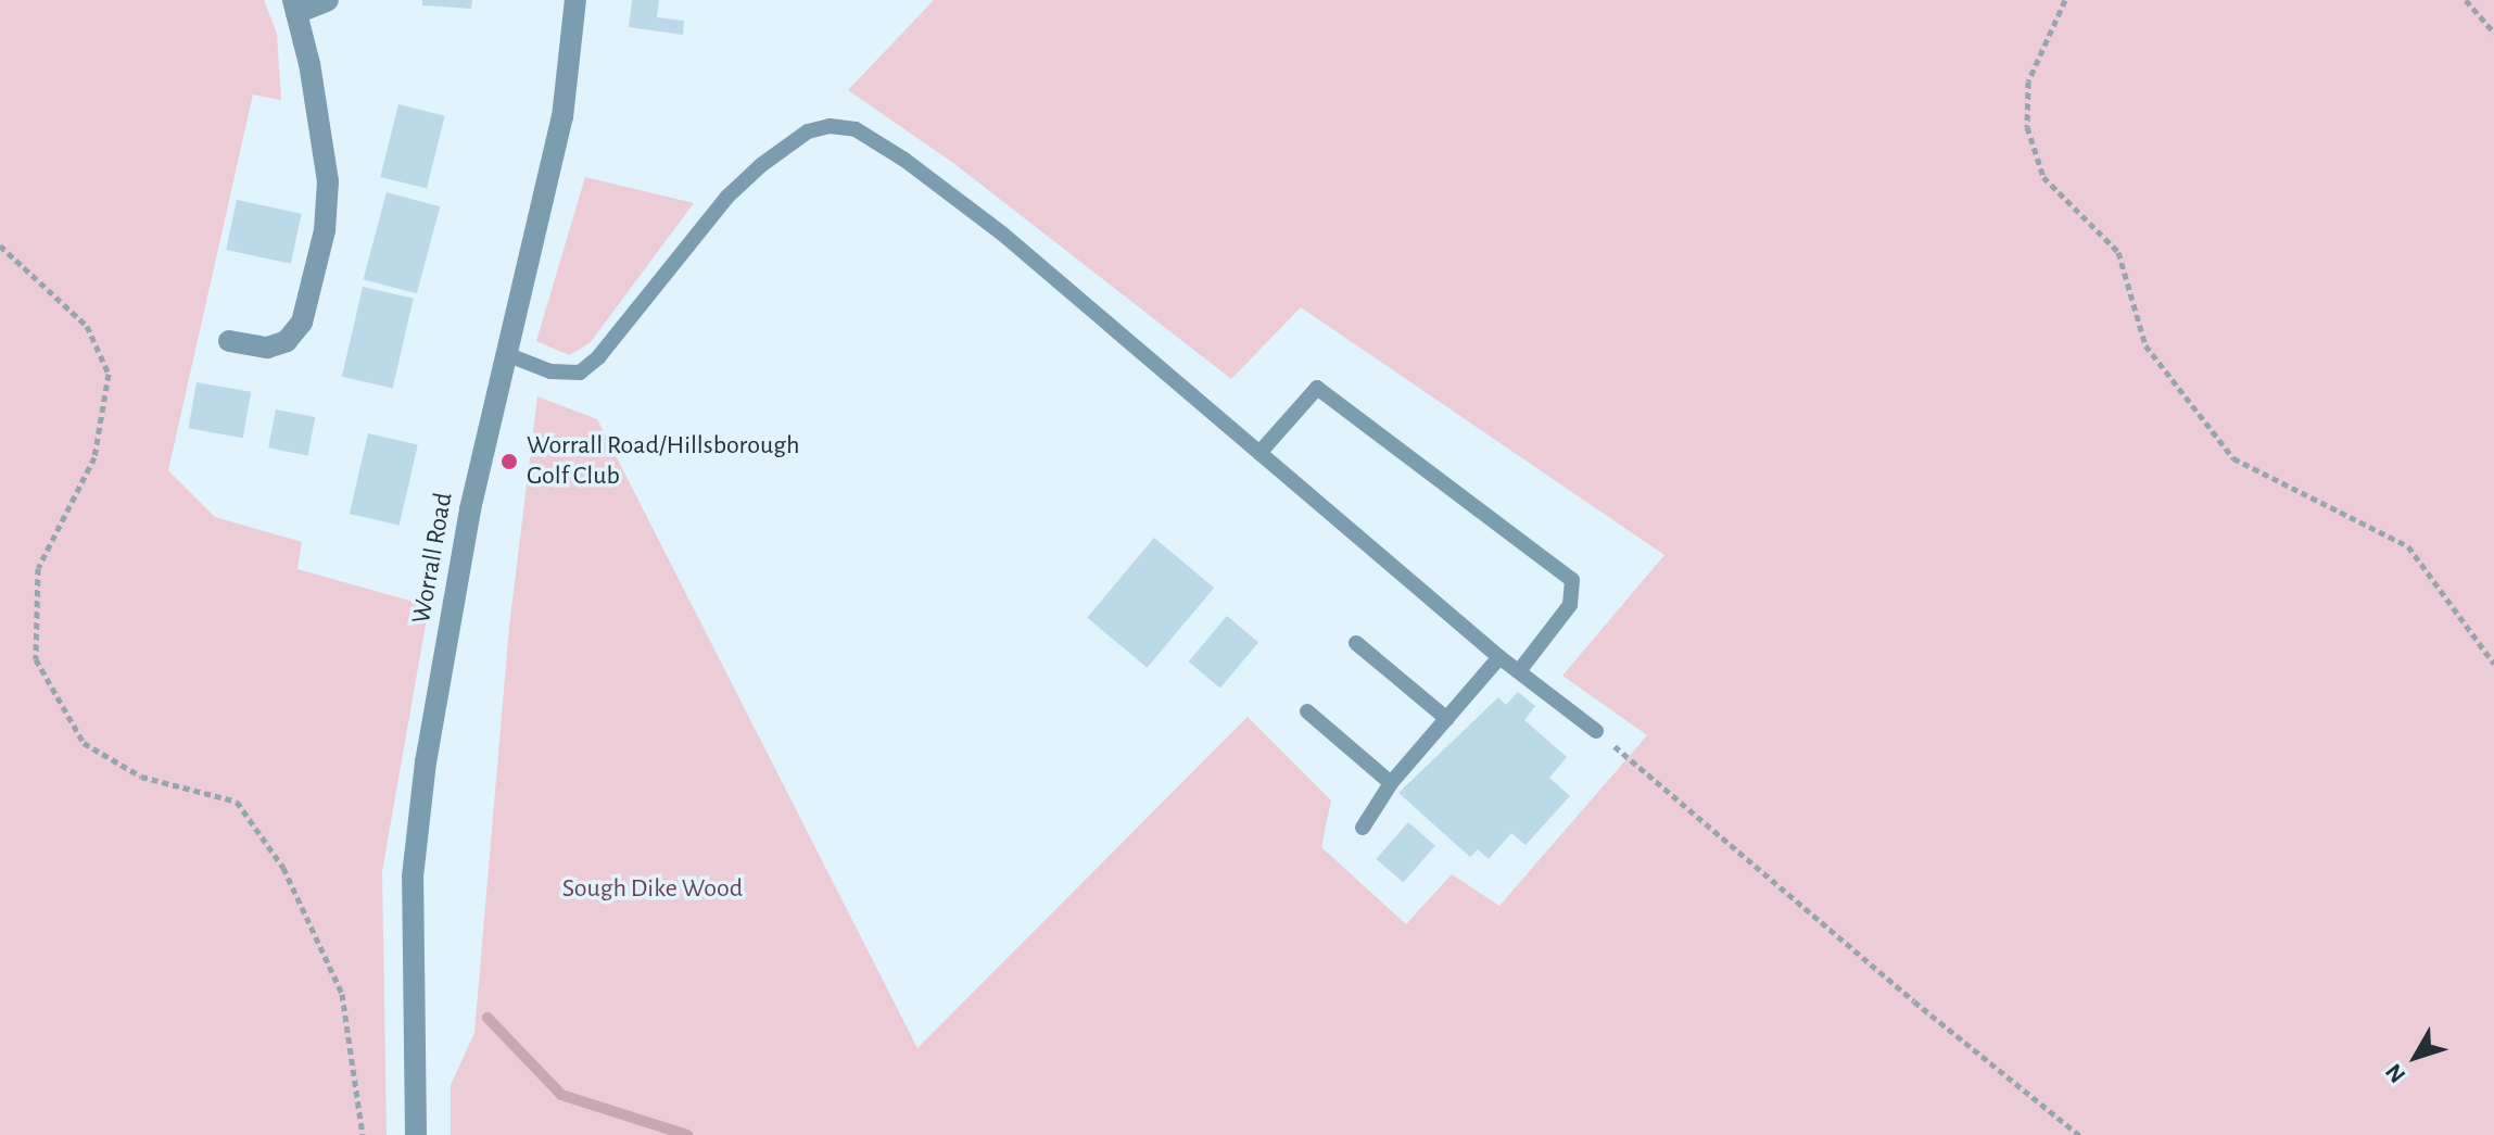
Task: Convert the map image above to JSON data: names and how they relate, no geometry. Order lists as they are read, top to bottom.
{
  "streets": {
    "street": ["Worrall Road"]
  },
  "parks": ["Sough Dike Wood"],
  "places": ["Worrall Road/Hillsborough Golf Club"],
  "north": "bottom left"
}
